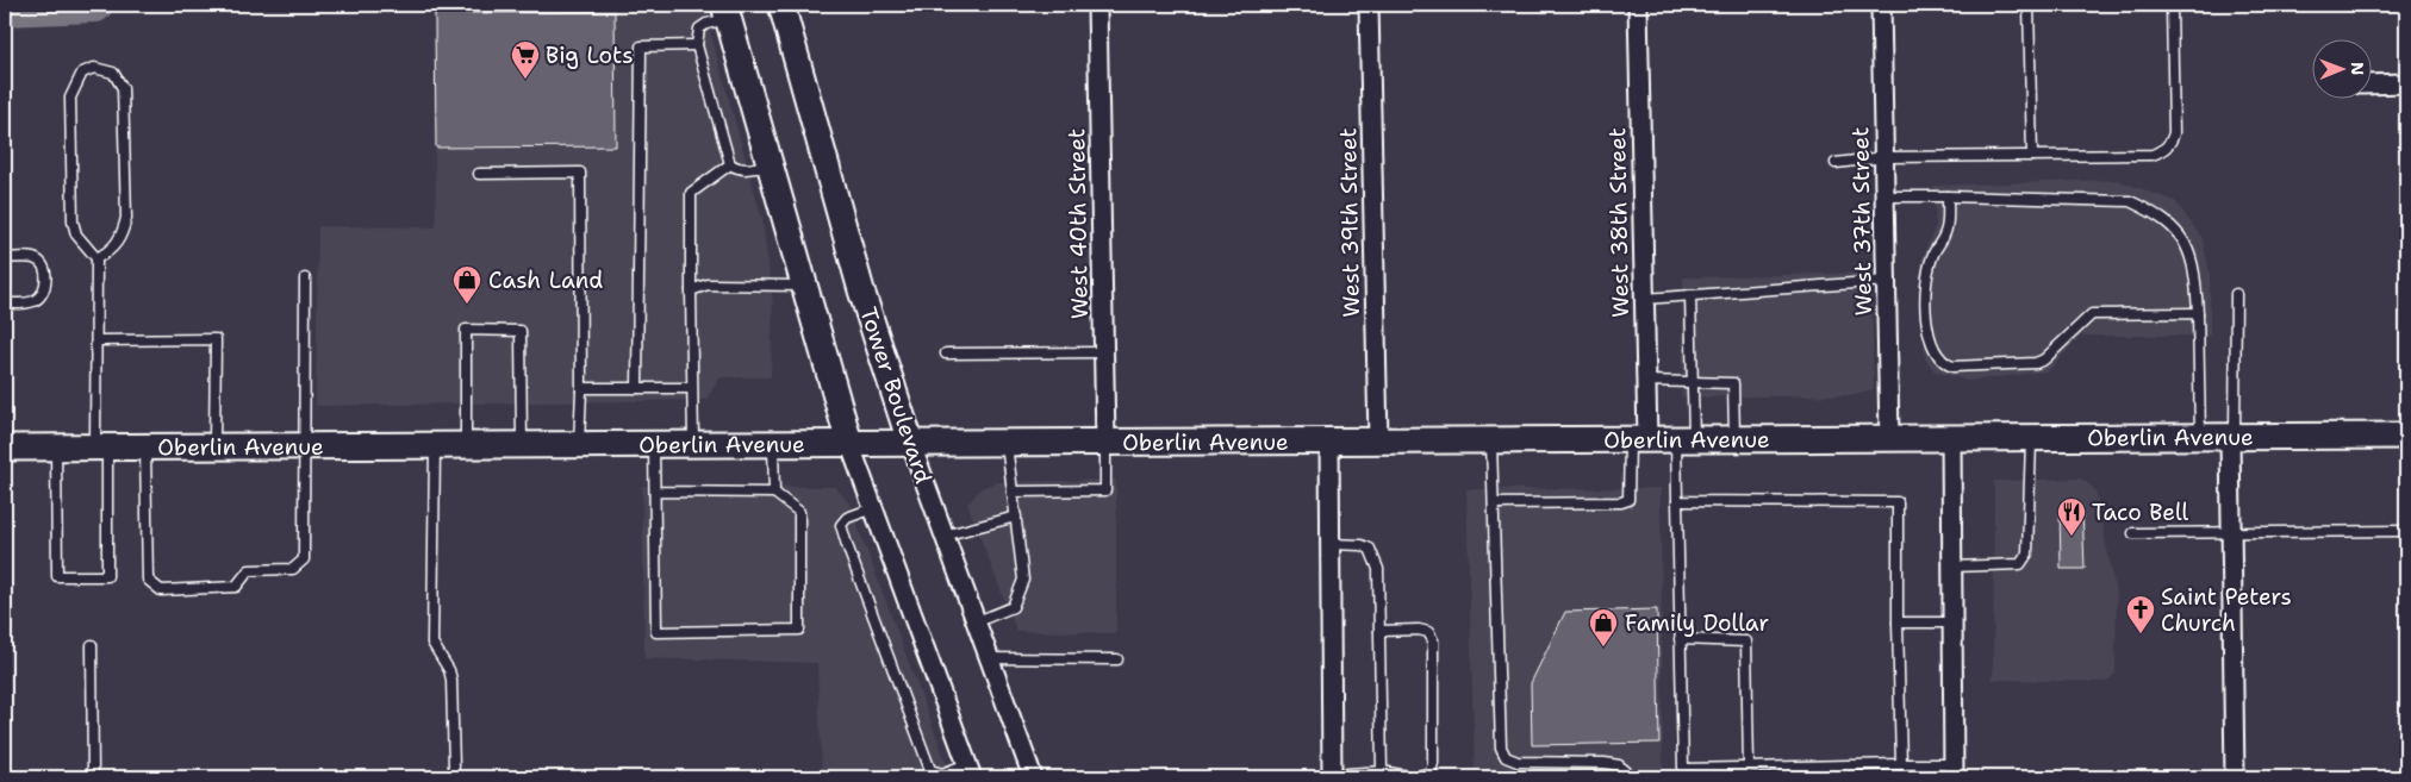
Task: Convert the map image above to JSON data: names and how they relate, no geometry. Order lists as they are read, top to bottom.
{
  "streets": {
    "street": [
      "West 37th Street",
      "West 39th Street",
      "West 38th Street",
      "West 40th Street",
      "Tower Boulevard",
      "Oberlin Avenue"
    ]
  },
  "crossings": [
    ["West 37th Street", "Oberlin Avenue"],
    ["West 39th Street", "Oberlin Avenue"],
    ["West 38th Street", "Oberlin Avenue"],
    ["West 40th Street", "Oberlin Avenue"],
    ["Tower Boulevard", "Oberlin Avenue"]
  ],
  "places": {
    "supermarket": ["Big Lots"],
    "shop": ["Cash Land", "Family Dollar"],
    "restaurant": ["Taco Bell"],
    "church": ["Saint Peters Church"]
  },
  "north": "right"
}
